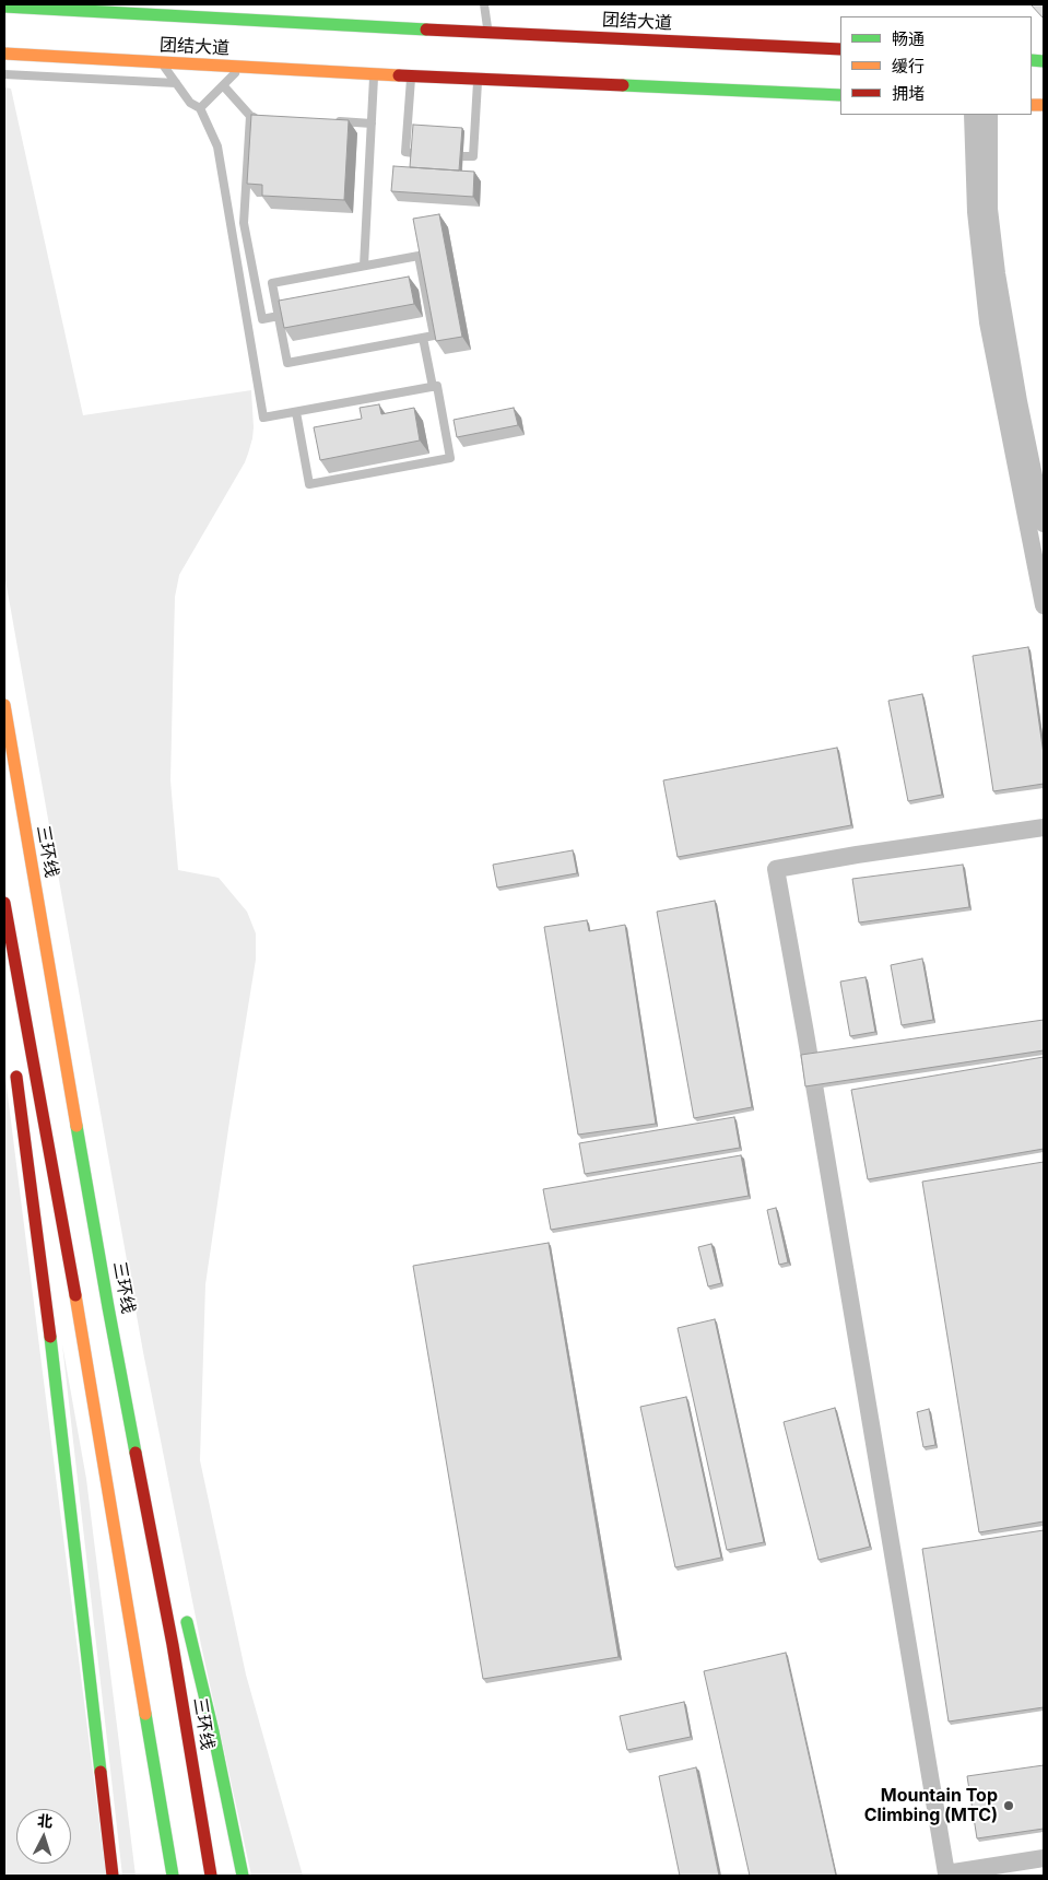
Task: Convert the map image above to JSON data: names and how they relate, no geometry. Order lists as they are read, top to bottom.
{
  "streets": {
    "main road": ["团结大道", "三环线"]
  },
  "places": ["Mountain Top Climbing (MTC)"],
  "legend": ["畅通", "缓行", "拥堵"],
  "north": "top"
}
